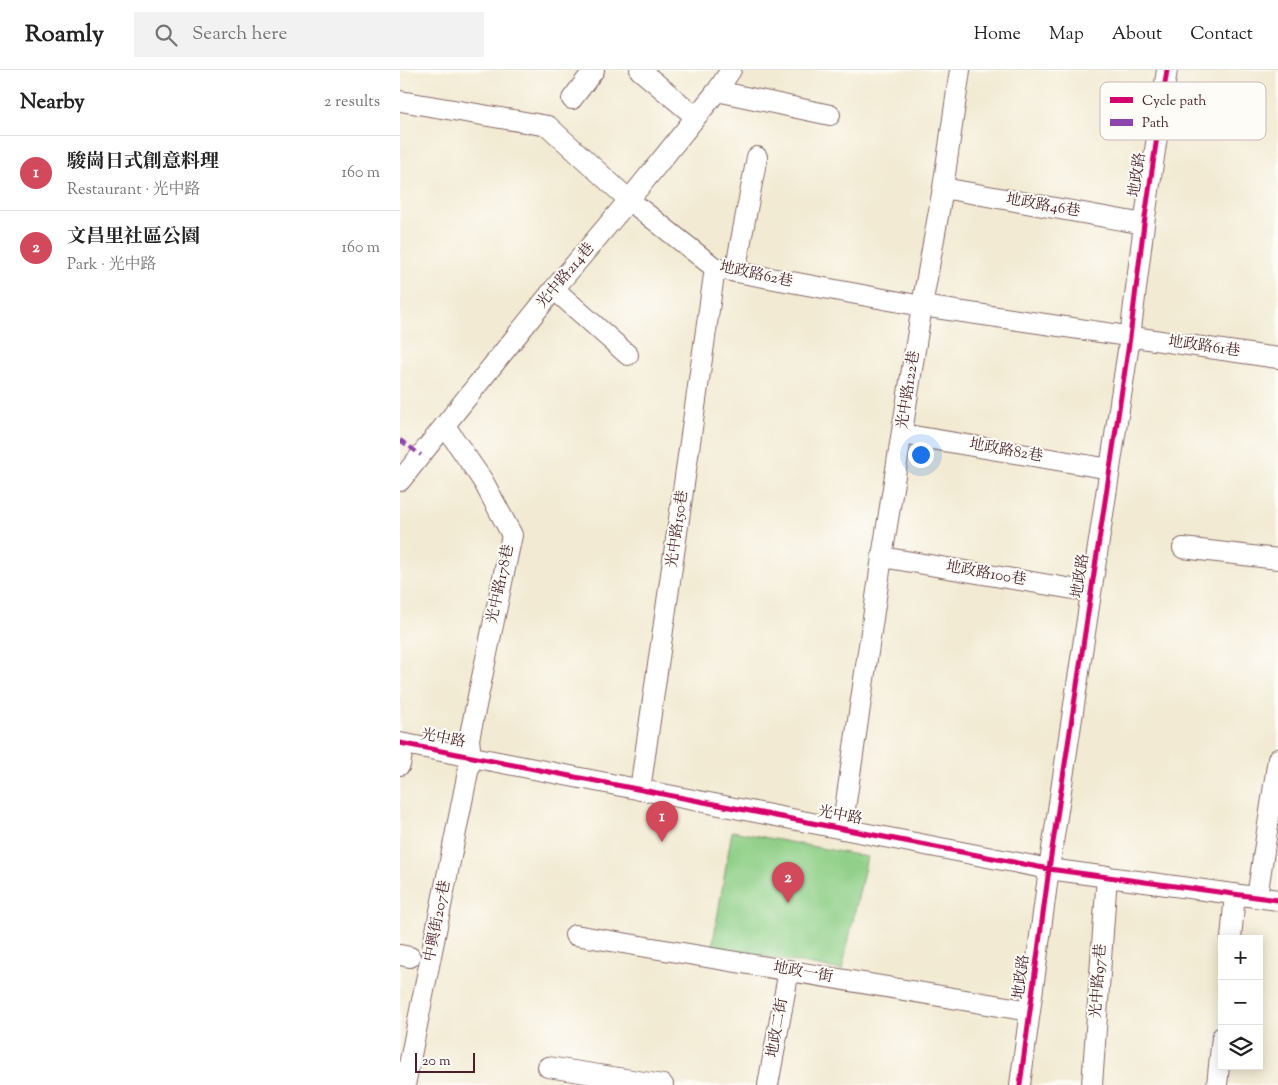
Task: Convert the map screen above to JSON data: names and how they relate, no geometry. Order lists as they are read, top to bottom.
{
  "streets": {
    "street": [
      "地政路",
      "地政路46巷",
      "地政路62巷",
      "光中路214巷",
      "地政路61巷",
      "光中路122巷",
      "地政路82巷",
      "光中路150巷",
      "地政路100巷",
      "光中路178巷",
      "光中路",
      "中興街207巷",
      "地政一街",
      "光中路97巷",
      "地政二街"
    ]
  },
  "crossings": [
    ["地政路", "地政路46巷"],
    ["地政路", "地政路62巷"],
    ["地政路", "地政路61巷"],
    ["地政路", "地政路82巷"],
    ["地政路", "地政路100巷"],
    ["地政路", "光中路"],
    ["地政路", "地政一街"],
    ["地政路46巷", "光中路122巷"],
    ["地政路62巷", "光中路214巷"],
    ["地政路62巷", "地政路61巷"],
    ["地政路62巷", "光中路122巷"],
    ["地政路62巷", "光中路150巷"],
    ["光中路214巷", "光中路178巷"],
    ["光中路122巷", "地政路82巷"],
    ["光中路122巷", "地政路100巷"],
    ["光中路122巷", "光中路"],
    ["光中路150巷", "光中路"],
    ["光中路178巷", "光中路"],
    ["光中路178巷", "中興街207巷"],
    ["光中路", "中興街207巷"],
    ["光中路", "光中路97巷"],
    ["地政一街", "地政二街"]
  ],
  "legend": ["Cycle path", "Path"],
  "scale_bar": "20 m",
  "page": {
    "header": "Roamly",
    "search": "Search here",
    "nav": [
      "Home",
      "Map",
      "About",
      "Contact"
    ],
    "heading": ["Nearby", "2 results"],
    "list": [
      {
        "mark": "1",
        "name": "駿崗日式創意料理",
        "note": "Restaurant · 光中路",
        "value": "160 m"
      },
      {
        "mark": "2",
        "name": "文昌里社區公園",
        "note": "Park · 光中路",
        "value": "160 m"
      }
    ],
    "pins": ["1", "2"],
    "map_buttons": ["+", "−"],
    "scale": "20 m"
  }
}
